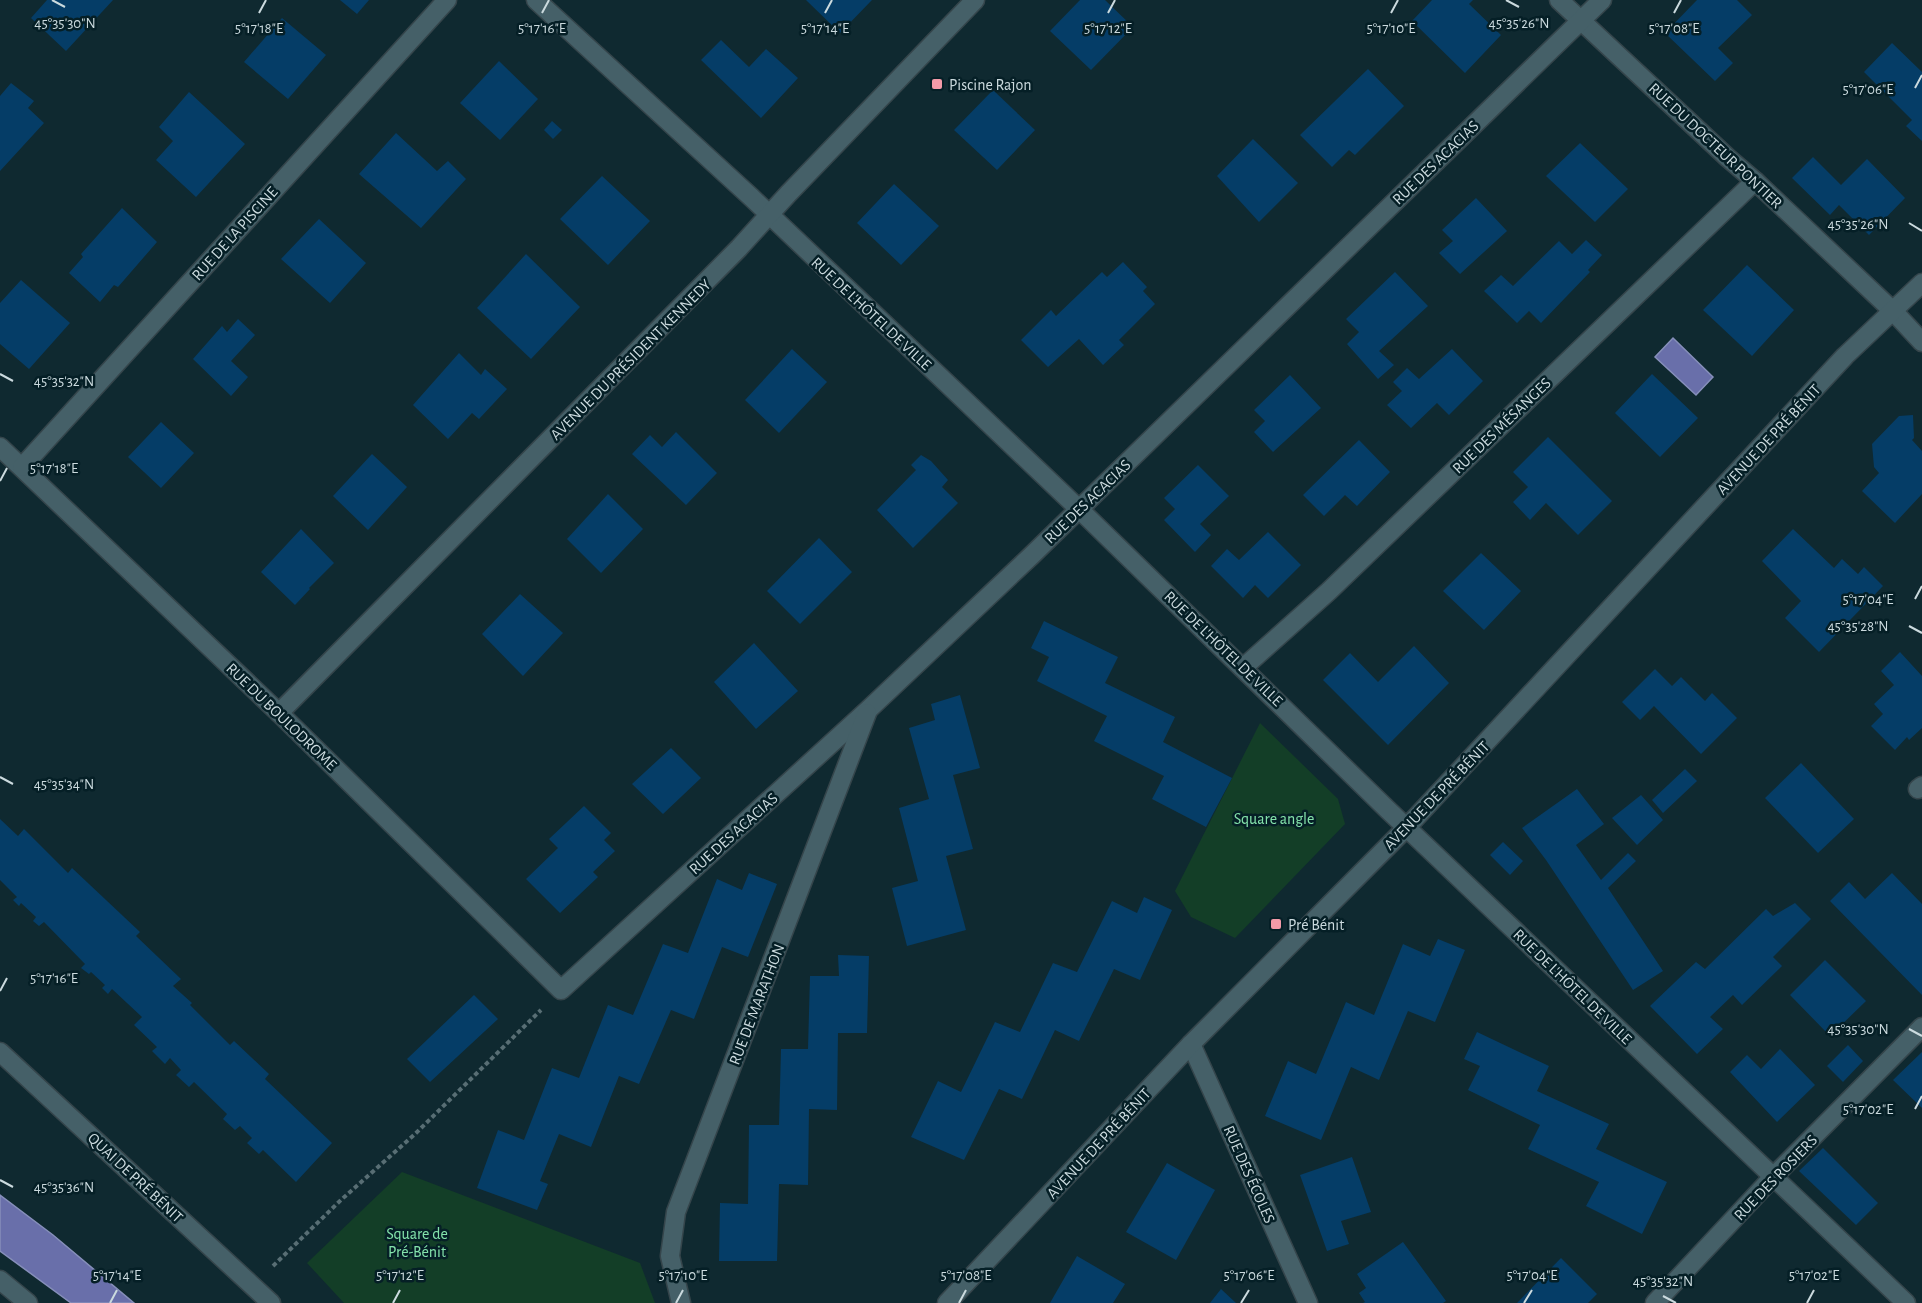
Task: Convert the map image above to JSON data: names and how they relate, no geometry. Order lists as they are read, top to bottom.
{
  "streets": {
    "street": [
      "RUE DU DOCTEUR PONTIER",
      "RUE DES ACACIAS",
      "RUE DE LA PISCINE",
      "RUE DE L'HÔTEL DE VILLE",
      "AVENUE DU PRÉSIDENT KENNEDY",
      "RUE DES MÉSANGES",
      "AVENUE DE PRÉ BÉNIT",
      "RUE DU BOULODROME",
      "RUE DE MARATHON",
      "RUE DES ÉCOLES",
      "QUAI DE PRÉ BÉNIT",
      "RUE DES ROSIERS"
    ]
  },
  "crossings": [
    ["RUE DU DOCTEUR PONTIER", "RUE DES ACACIAS"],
    ["RUE DU DOCTEUR PONTIER", "RUE DES MÉSANGES"],
    ["RUE DU DOCTEUR PONTIER", "AVENUE DE PRÉ BÉNIT"],
    ["RUE DES ACACIAS", "RUE DE L'HÔTEL DE VILLE"],
    ["RUE DES ACACIAS", "RUE DU BOULODROME"],
    ["RUE DES ACACIAS", "RUE DE MARATHON"],
    ["RUE DE LA PISCINE", "RUE DU BOULODROME"],
    ["RUE DE L'HÔTEL DE VILLE", "AVENUE DU PRÉSIDENT KENNEDY"],
    ["RUE DE L'HÔTEL DE VILLE", "RUE DES MÉSANGES"],
    ["RUE DE L'HÔTEL DE VILLE", "AVENUE DE PRÉ BÉNIT"],
    ["RUE DE L'HÔTEL DE VILLE", "RUE DES ROSIERS"],
    ["AVENUE DU PRÉSIDENT KENNEDY", "RUE DU BOULODROME"],
    ["AVENUE DE PRÉ BÉNIT", "RUE DES ÉCOLES"]
  ],
  "parks": ["Square angle", "Square de Pré-Bénit"],
  "places": {
    "transit": ["Piscine Rajon", "Pré Bénit"]
  },
  "coordinates": [
    "45°35'30\"N",
    "45°35'26\"N",
    "5°17'18\"E",
    "5°17'16\"E",
    "5°17'14\"E",
    "5°17'12\"E",
    "5°17'10\"E",
    "5°17'08\"E",
    "5°17'06\"E",
    "45°35'32\"N",
    "5°17'04\"E",
    "45°35'28\"N",
    "45°35'34\"N",
    "5°17'02\"E",
    "45°35'36\"N"
  ]
}
